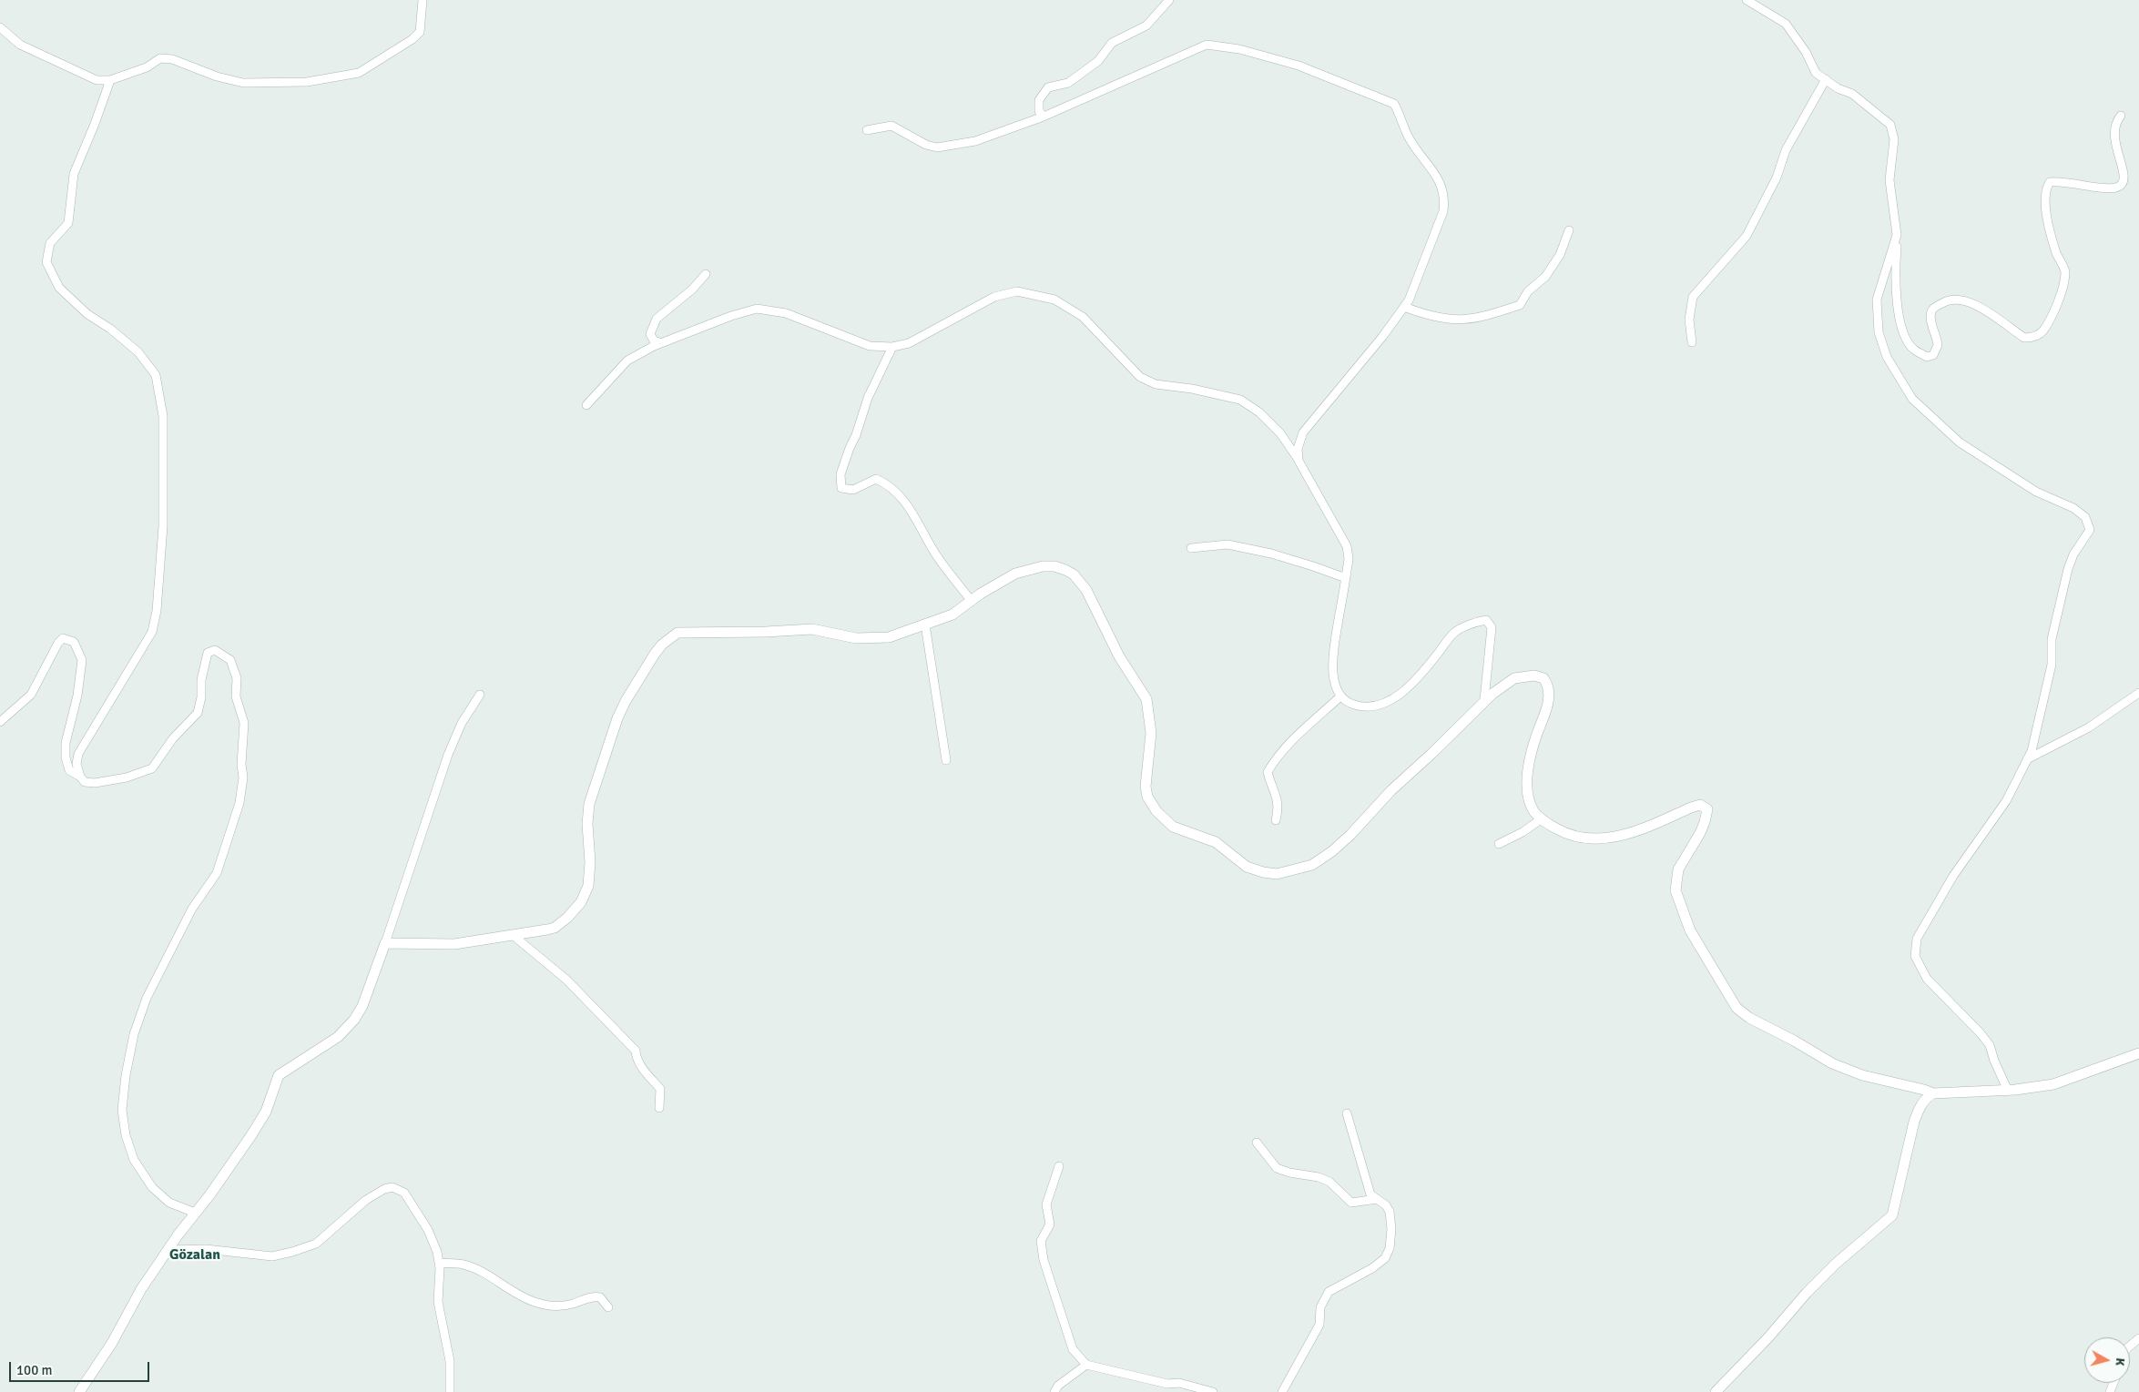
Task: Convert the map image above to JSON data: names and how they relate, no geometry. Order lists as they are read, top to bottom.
{
  "districts": ["Gözalan"],
  "scale_bar": "100 m",
  "north": "right"
}
